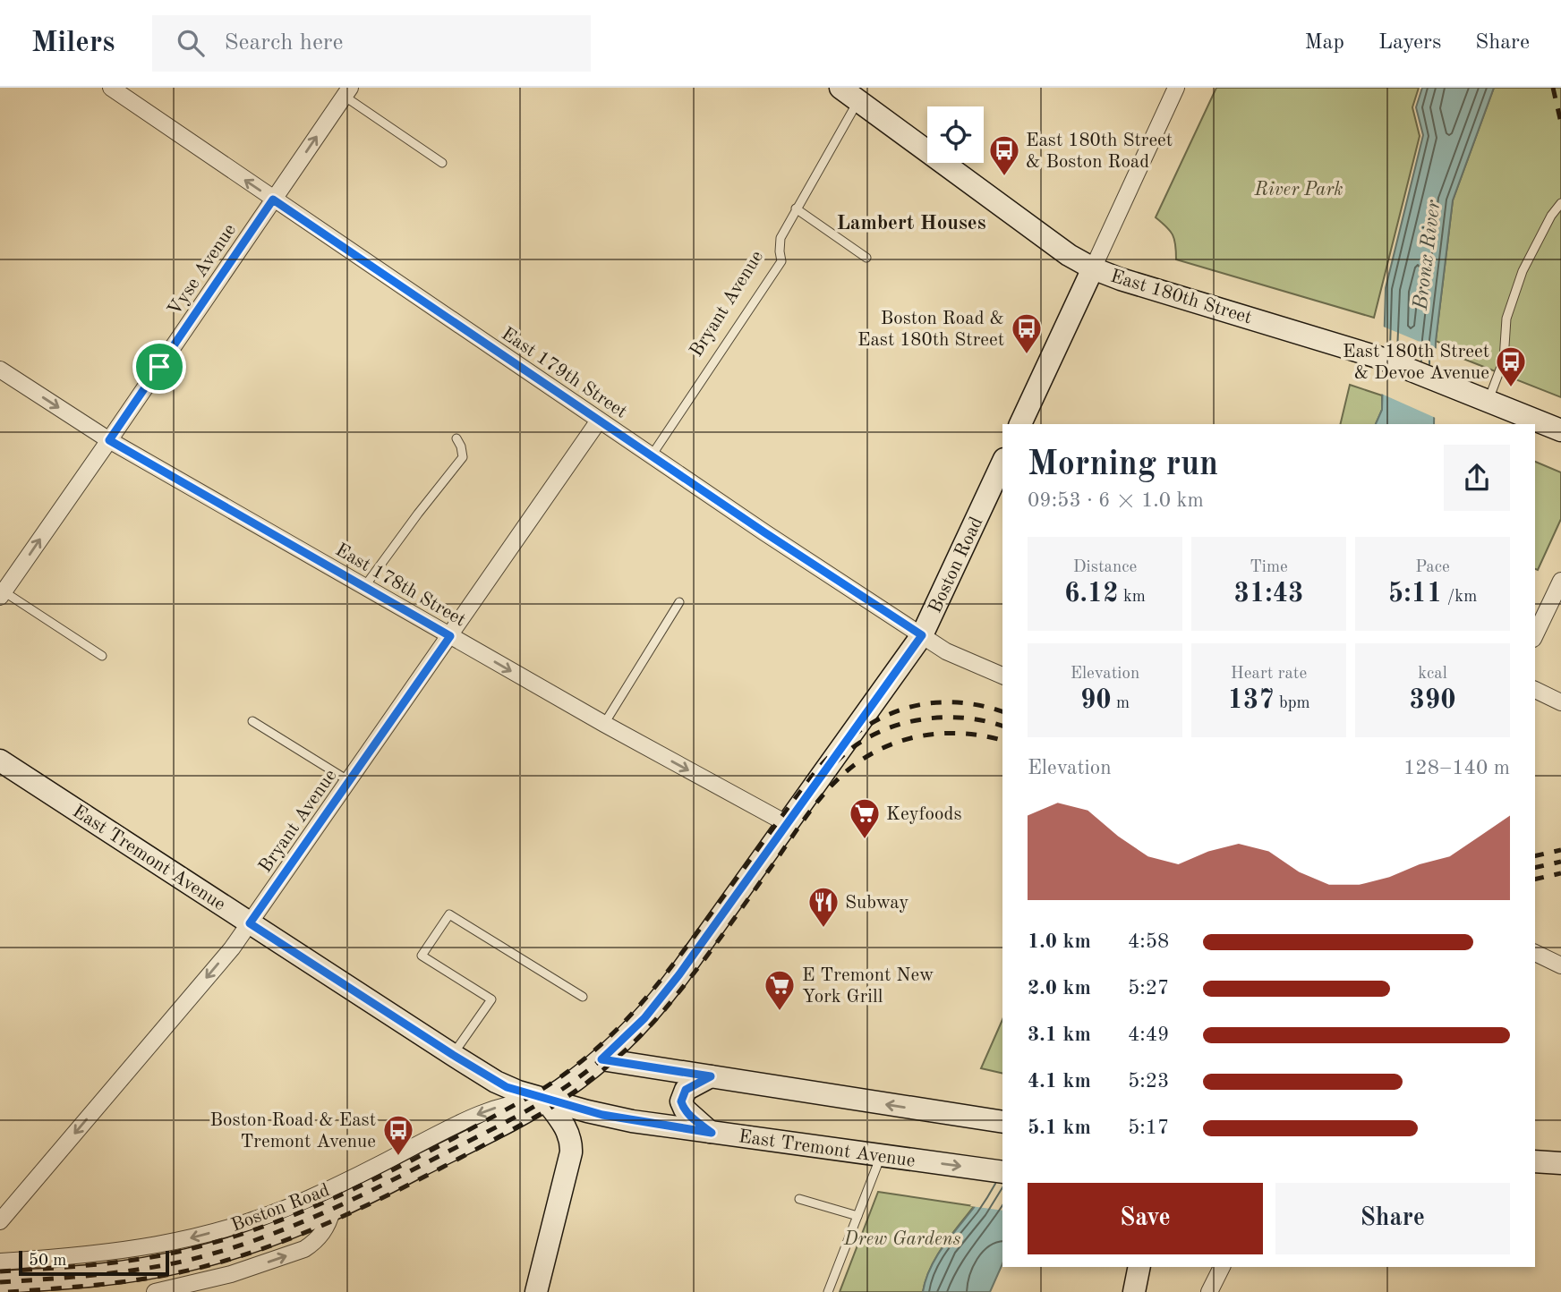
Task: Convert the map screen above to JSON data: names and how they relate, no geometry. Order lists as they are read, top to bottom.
{
  "streets": {
    "main road": ["East 180th Street", "Boston Road", "East Tremont Avenue"],
    "street": [
      "Vyse Avenue",
      "Bryant Avenue",
      "East 179th Street",
      "East 178th Street"
    ]
  },
  "crossings": [
    ["Vyse Avenue", "East 179th Street"],
    ["Vyse Avenue", "East 178th Street"],
    ["East 180th Street", "Bryant Avenue"],
    ["Bryant Avenue", "East 179th Street"],
    ["Bryant Avenue", "East 178th Street"],
    ["Bryant Avenue", "East Tremont Avenue"],
    ["East 179th Street", "Boston Road"],
    ["Boston Road", "East 178th Street"],
    ["Boston Road", "East Tremont Avenue"]
  ],
  "one_way": ["Vyse Avenue", "East 178th Street"],
  "districts": ["Lambert Houses"],
  "water": ["Bronx River"],
  "parks": ["River Park", "Drew Gardens"],
  "places": {
    "bus stop": [
      "East 180th Street & Boston Road",
      "Boston Road & East 180th Street",
      "East 180th Street & Devoe Avenue",
      "Boston Road & East Tremont Avenue"
    ],
    "supermarket": ["Keyfoods", "E Tremont New York Grill"],
    "restaurant": ["Subway"]
  },
  "scale_bar": "50 m",
  "page": {
    "header": "Milers",
    "search": "Search here",
    "nav": ["Map", "Layers", "Share"],
    "heading": ["Morning run", "09:53 · 6 × 1.0 km"],
    "stats": [
      ["Distance", "6.12 km"],
      ["Time", "31:43"],
      ["Pace", "5:11 /km"],
      ["Elevation", "90 m"],
      ["Heart rate", "137 bpm"],
      ["kcal", "390"]
    ],
    "chart": ["Elevation", "128–140 m"],
    "list": [
      {
        "name": "1.0 km",
        "note": "4:58"
      },
      {
        "name": "2.0 km",
        "note": "5:27"
      },
      {
        "name": "3.1 km",
        "note": "4:49"
      },
      {
        "name": "4.1 km",
        "note": "5:23"
      },
      {
        "name": "5.1 km",
        "note": "5:17"
      }
    ],
    "buttons": ["Save", "Share"],
    "scale": "50 m"
  }
}
